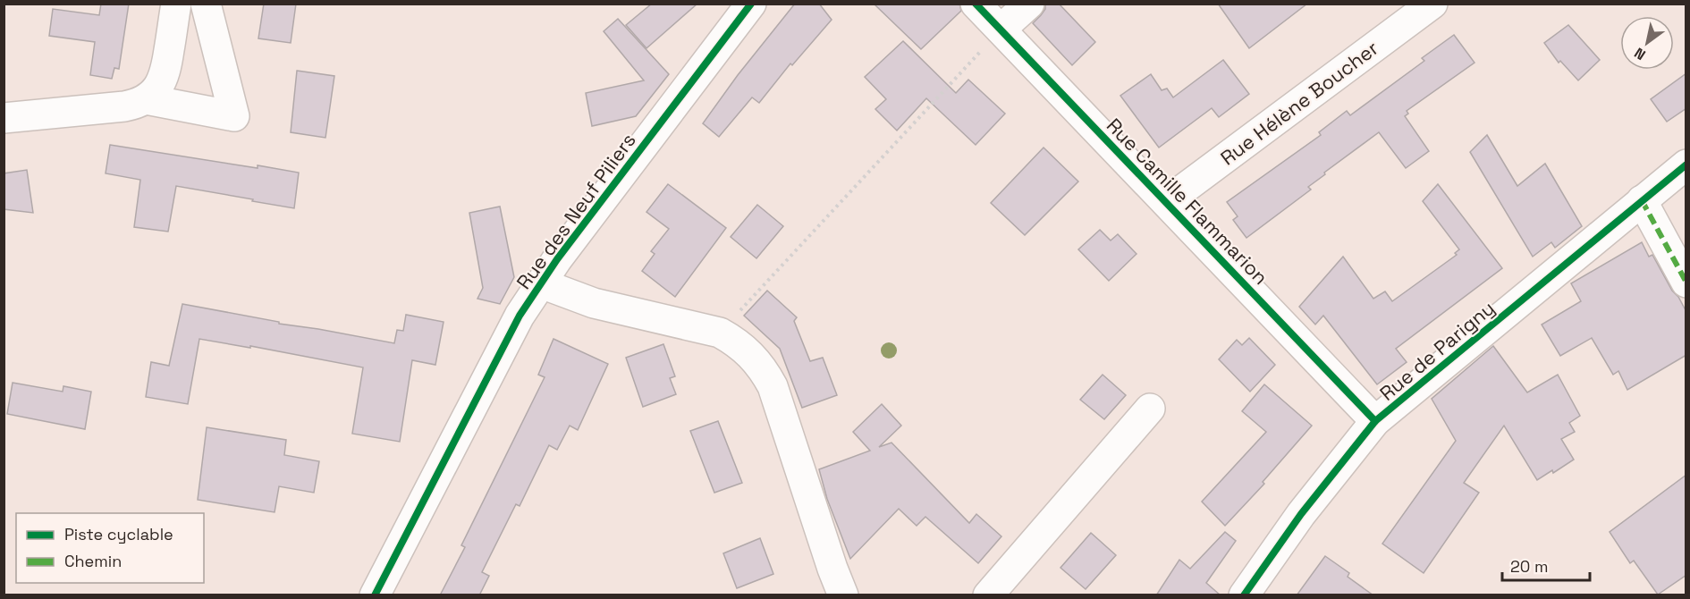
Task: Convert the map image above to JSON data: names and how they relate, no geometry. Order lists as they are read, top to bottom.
{
  "streets": {
    "street": [
      "Rue Hélène Boucher",
      "Rue Camille Flammarion",
      "Rue des Neuf Piliers",
      "Rue de Parigny"
    ]
  },
  "crossings": [
    ["Rue Hélène Boucher", "Rue Camille Flammarion"],
    ["Rue Camille Flammarion", "Rue de Parigny"]
  ],
  "legend": ["Piste cyclable", "Chemin"],
  "scale_bar": "20 m",
  "north": "bottom left"
}
